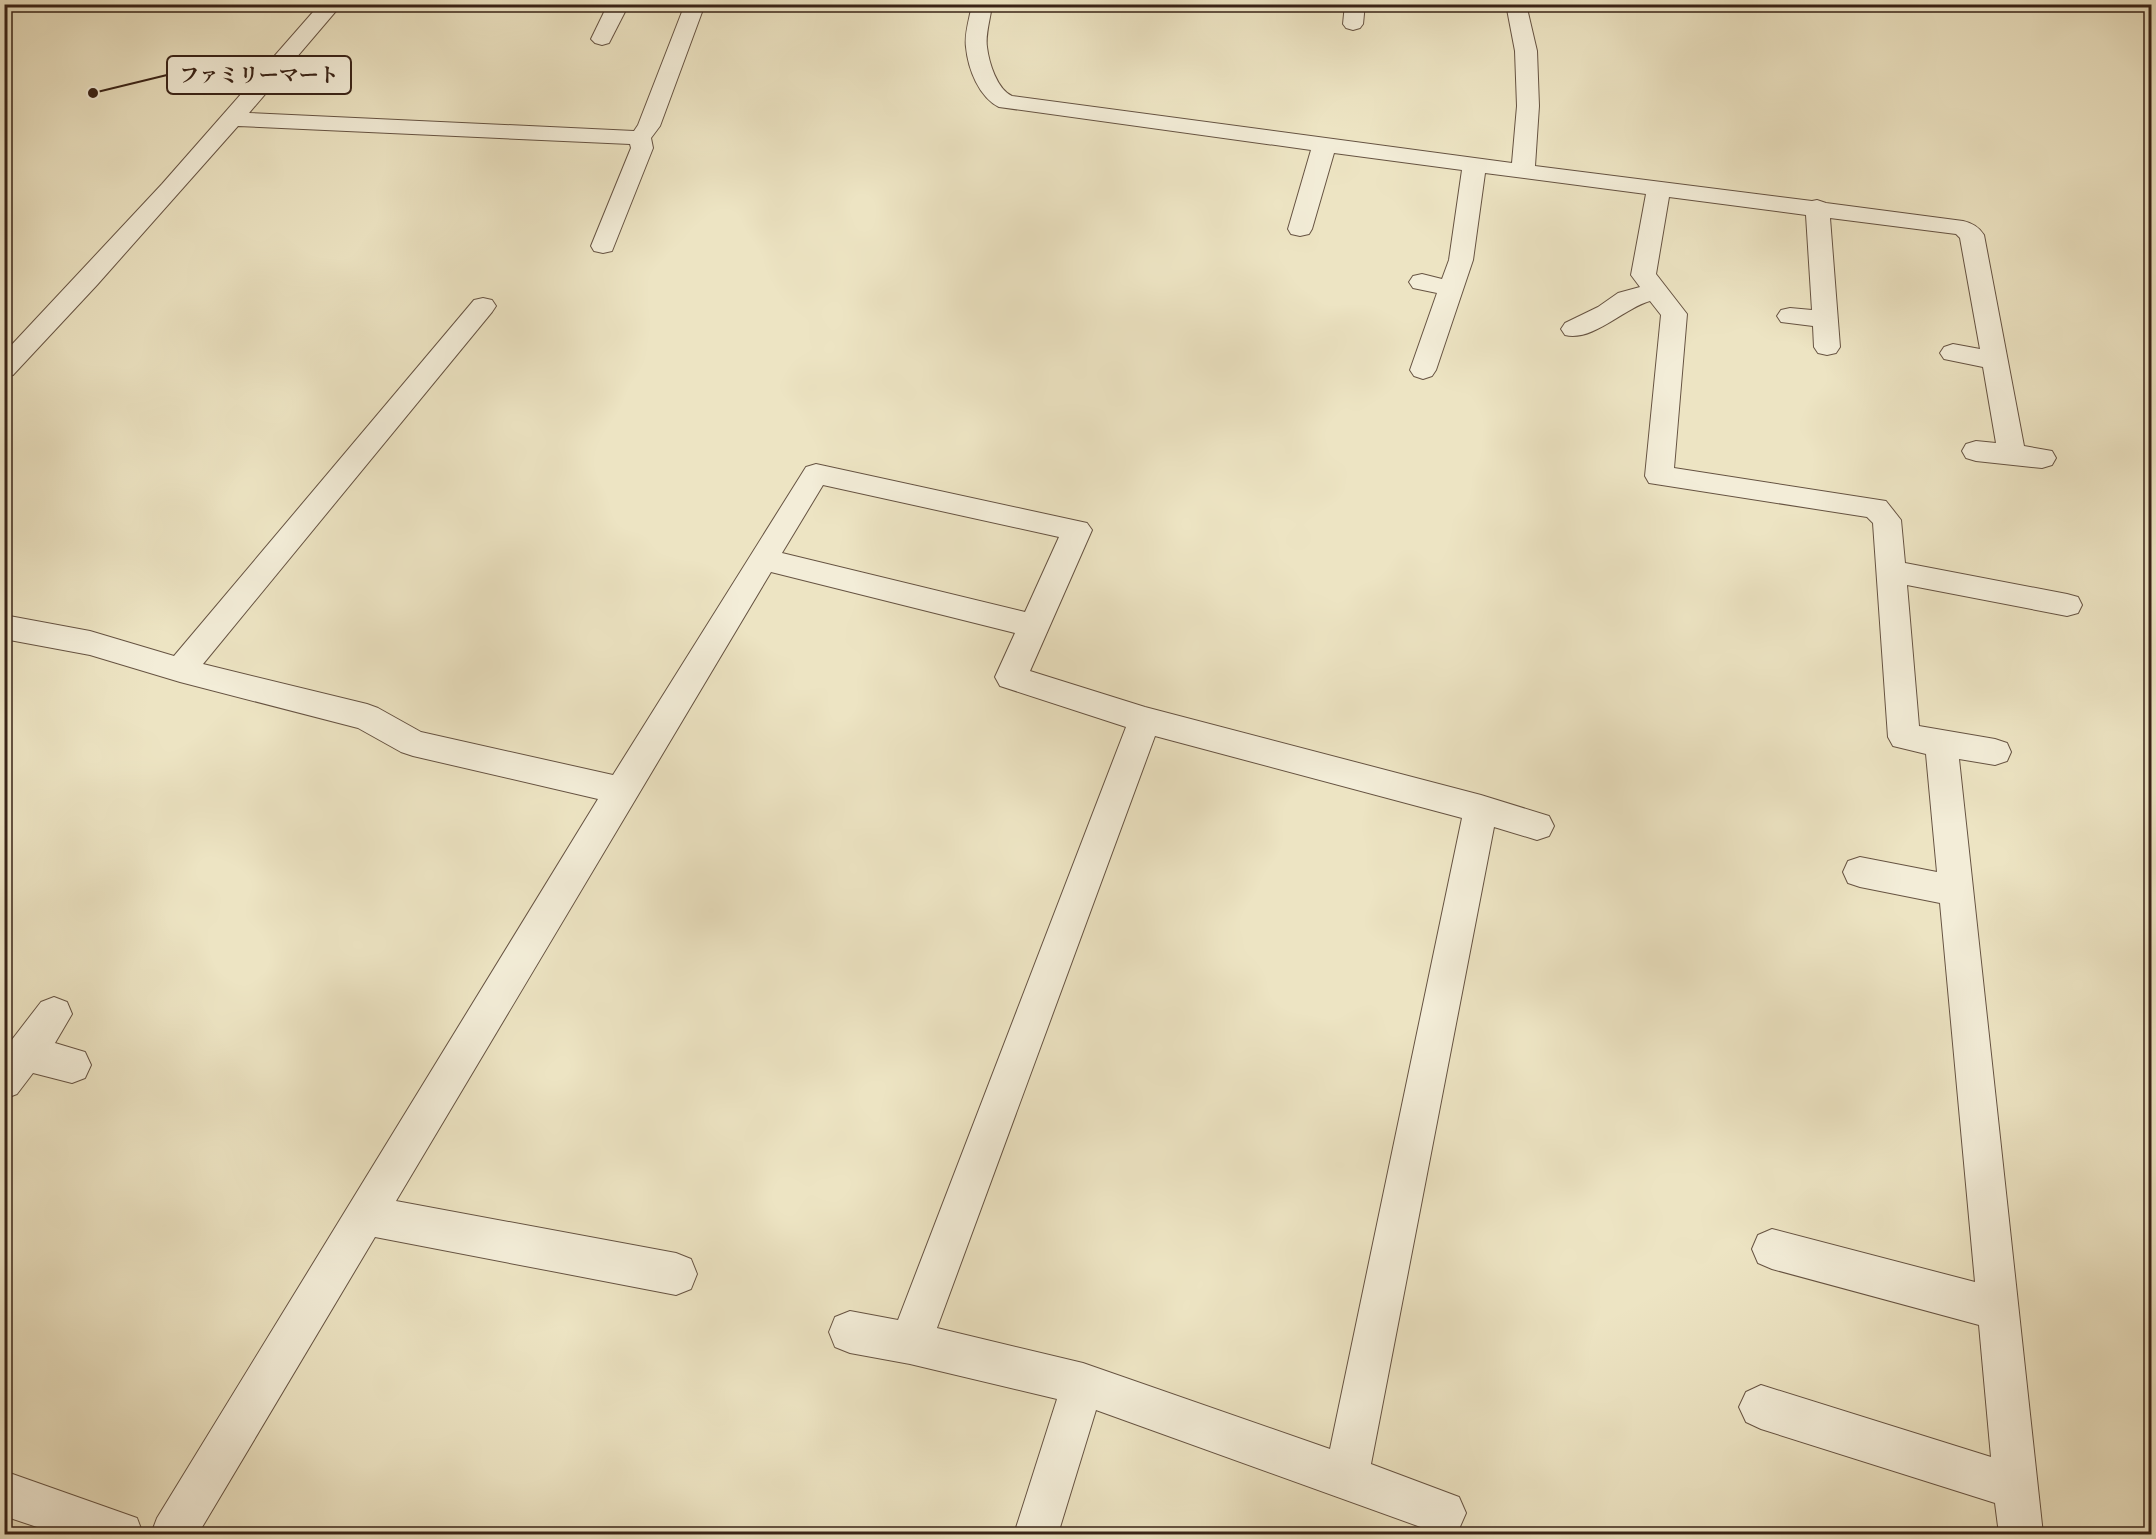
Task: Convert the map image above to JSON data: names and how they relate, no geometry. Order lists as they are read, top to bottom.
{
  "places": ["ファミリーマート"]
}
